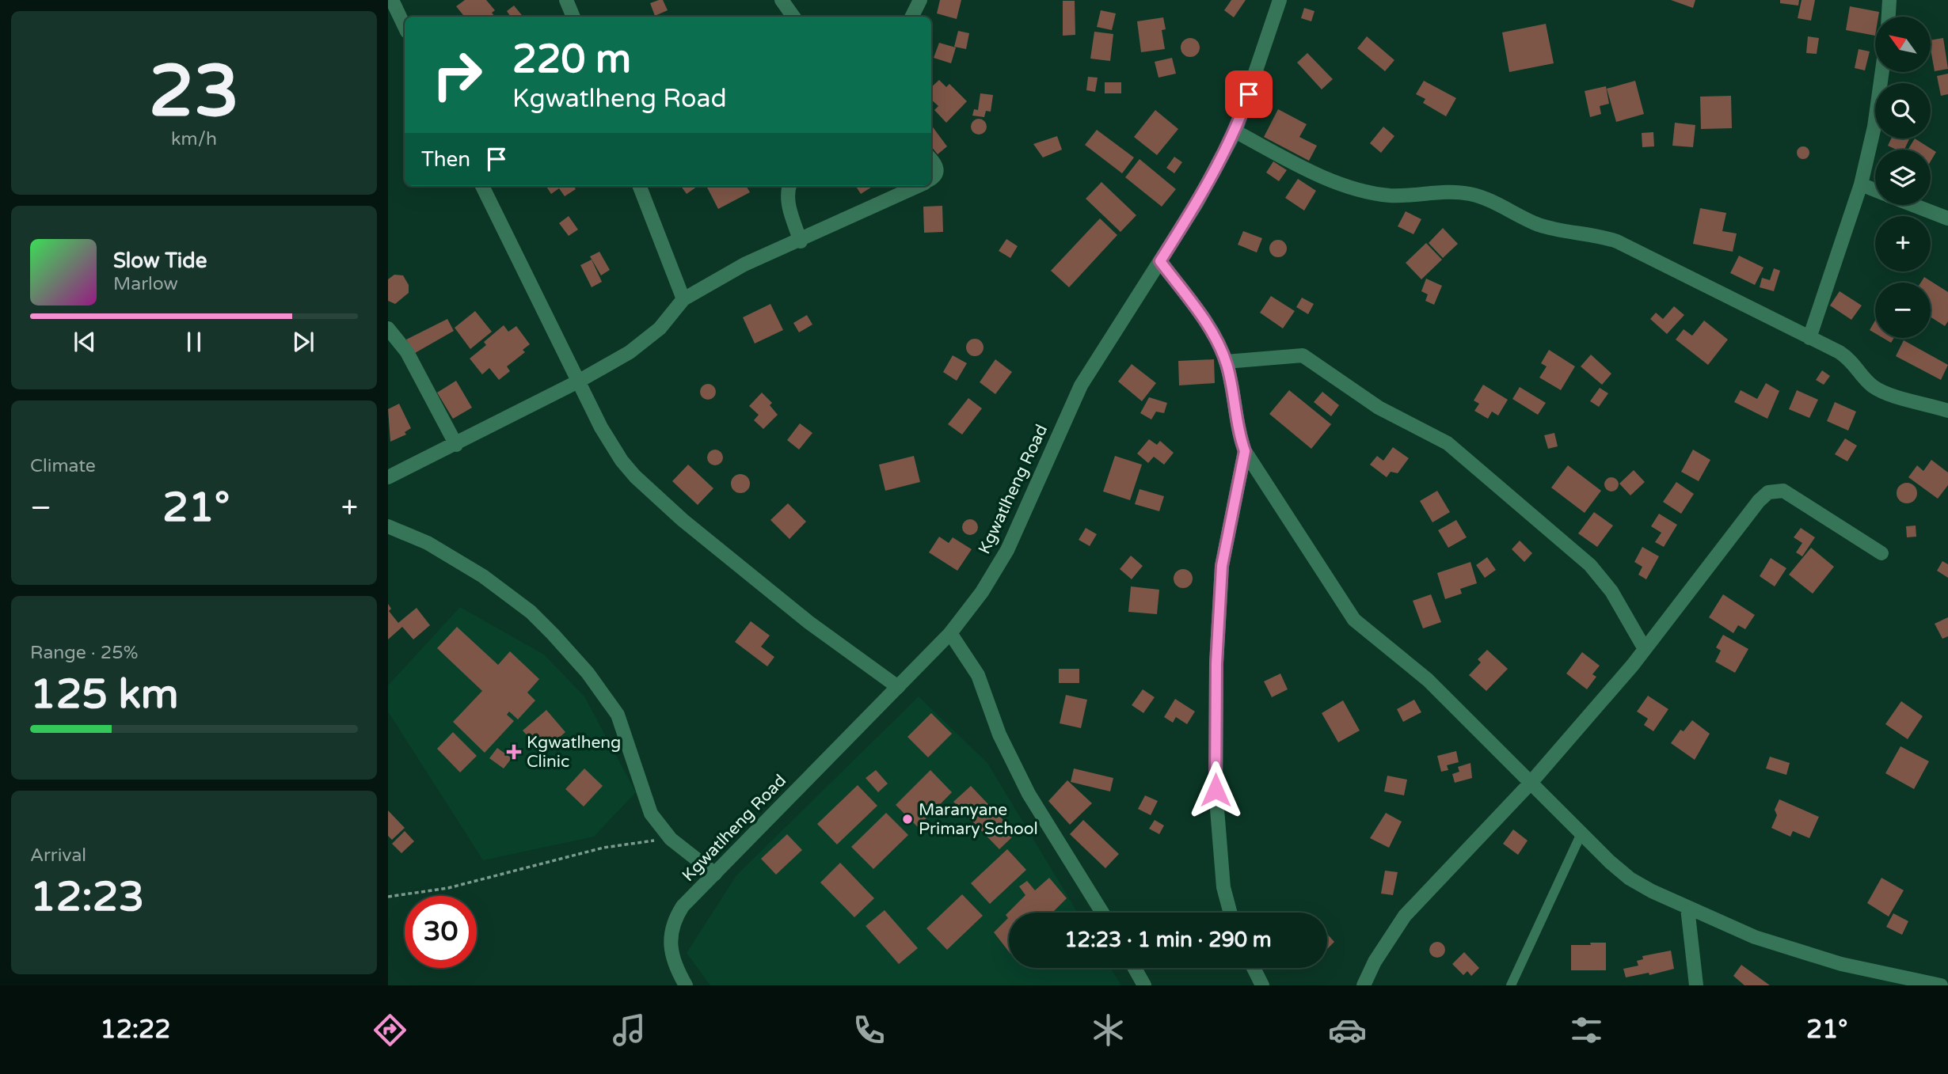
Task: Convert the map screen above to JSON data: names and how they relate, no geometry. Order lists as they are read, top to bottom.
{
  "streets": {
    "street": ["Kgwatlheng Road"]
  },
  "places": {
    "health": ["Kgwatlheng Clinic"],
    "other": ["Maranyane Primary School"]
  },
  "north": "top left",
  "page": {
    "tile": [
      ["23", "km/h"],
      "Climate",
      ["Range · 25%", "125 km"],
      ["Arrival", "12:23"]
    ],
    "map_buttons": ["+", "−"],
    "turn": ["220 m", "Kgwatlheng Road"],
    "then": "Then",
    "song": ["Slow Tide", "Marlow"],
    "heat": ["−", "21°", "+"],
    "limit": "30",
    "trip": "12:23 · 1 min · 290 m",
    "tabs": ["12:22", "21°"]
  }
}
